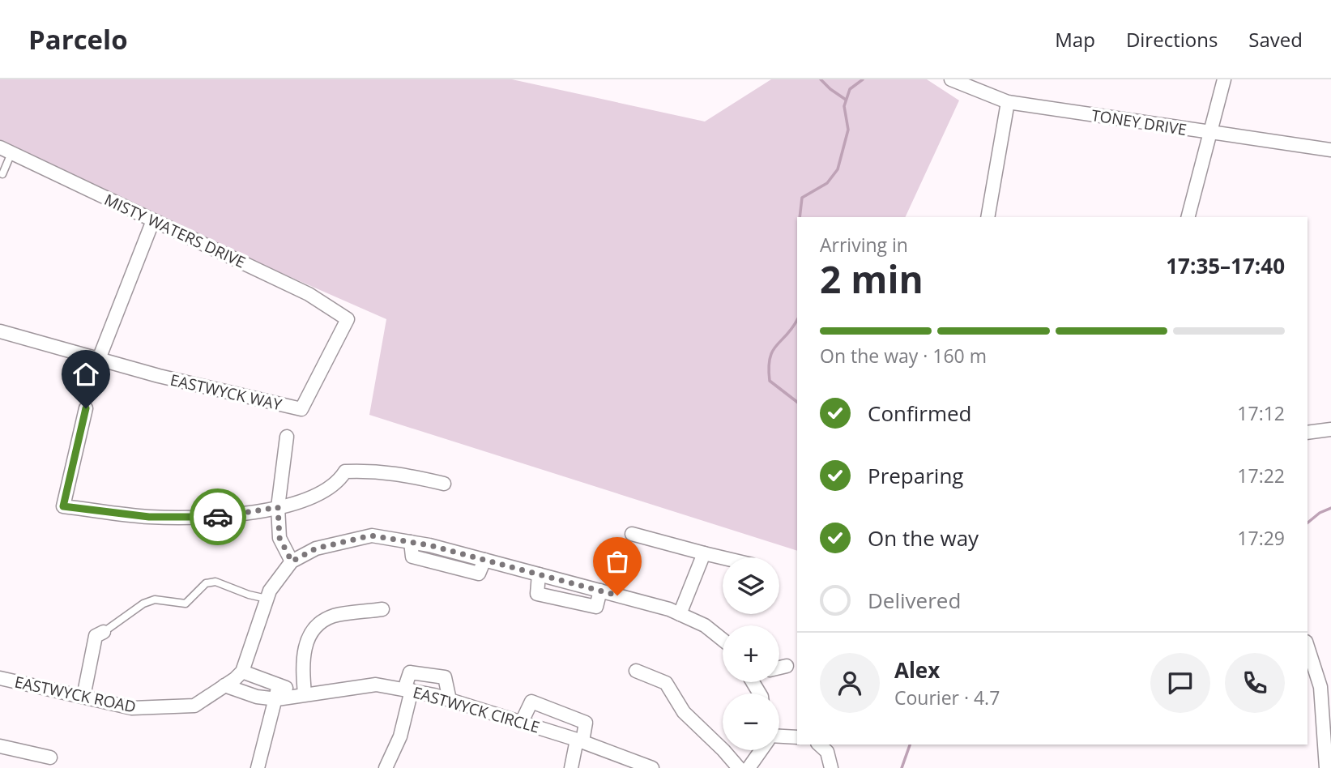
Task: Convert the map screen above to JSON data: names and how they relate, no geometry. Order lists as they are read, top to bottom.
{
  "streets": {
    "street": [
      "TONEY DRIVE",
      "MISTY WATERS DRIVE",
      "EASTWYCK WAY",
      "EASTWYCK ROAD",
      "EASTWYCK CIRCLE"
    ]
  },
  "crossings": [
    ["MISTY WATERS DRIVE", "EASTWYCK WAY"],
    ["EASTWYCK ROAD", "EASTWYCK CIRCLE"]
  ],
  "page": {
    "header": "Parcelo",
    "nav": ["Map", "Directions", "Saved"],
    "heading": ["2 min", "Arriving in", "17:35–17:40"],
    "panel": ["Alex", "Courier · 4.7"],
    "bar": "On the way · 160 m",
    "list": [
      ["Confirmed", "17:12"],
      ["Preparing", "17:22"],
      ["On the way", "17:29"],
      "Delivered"
    ],
    "map_buttons": ["+", "−"]
  }
}
